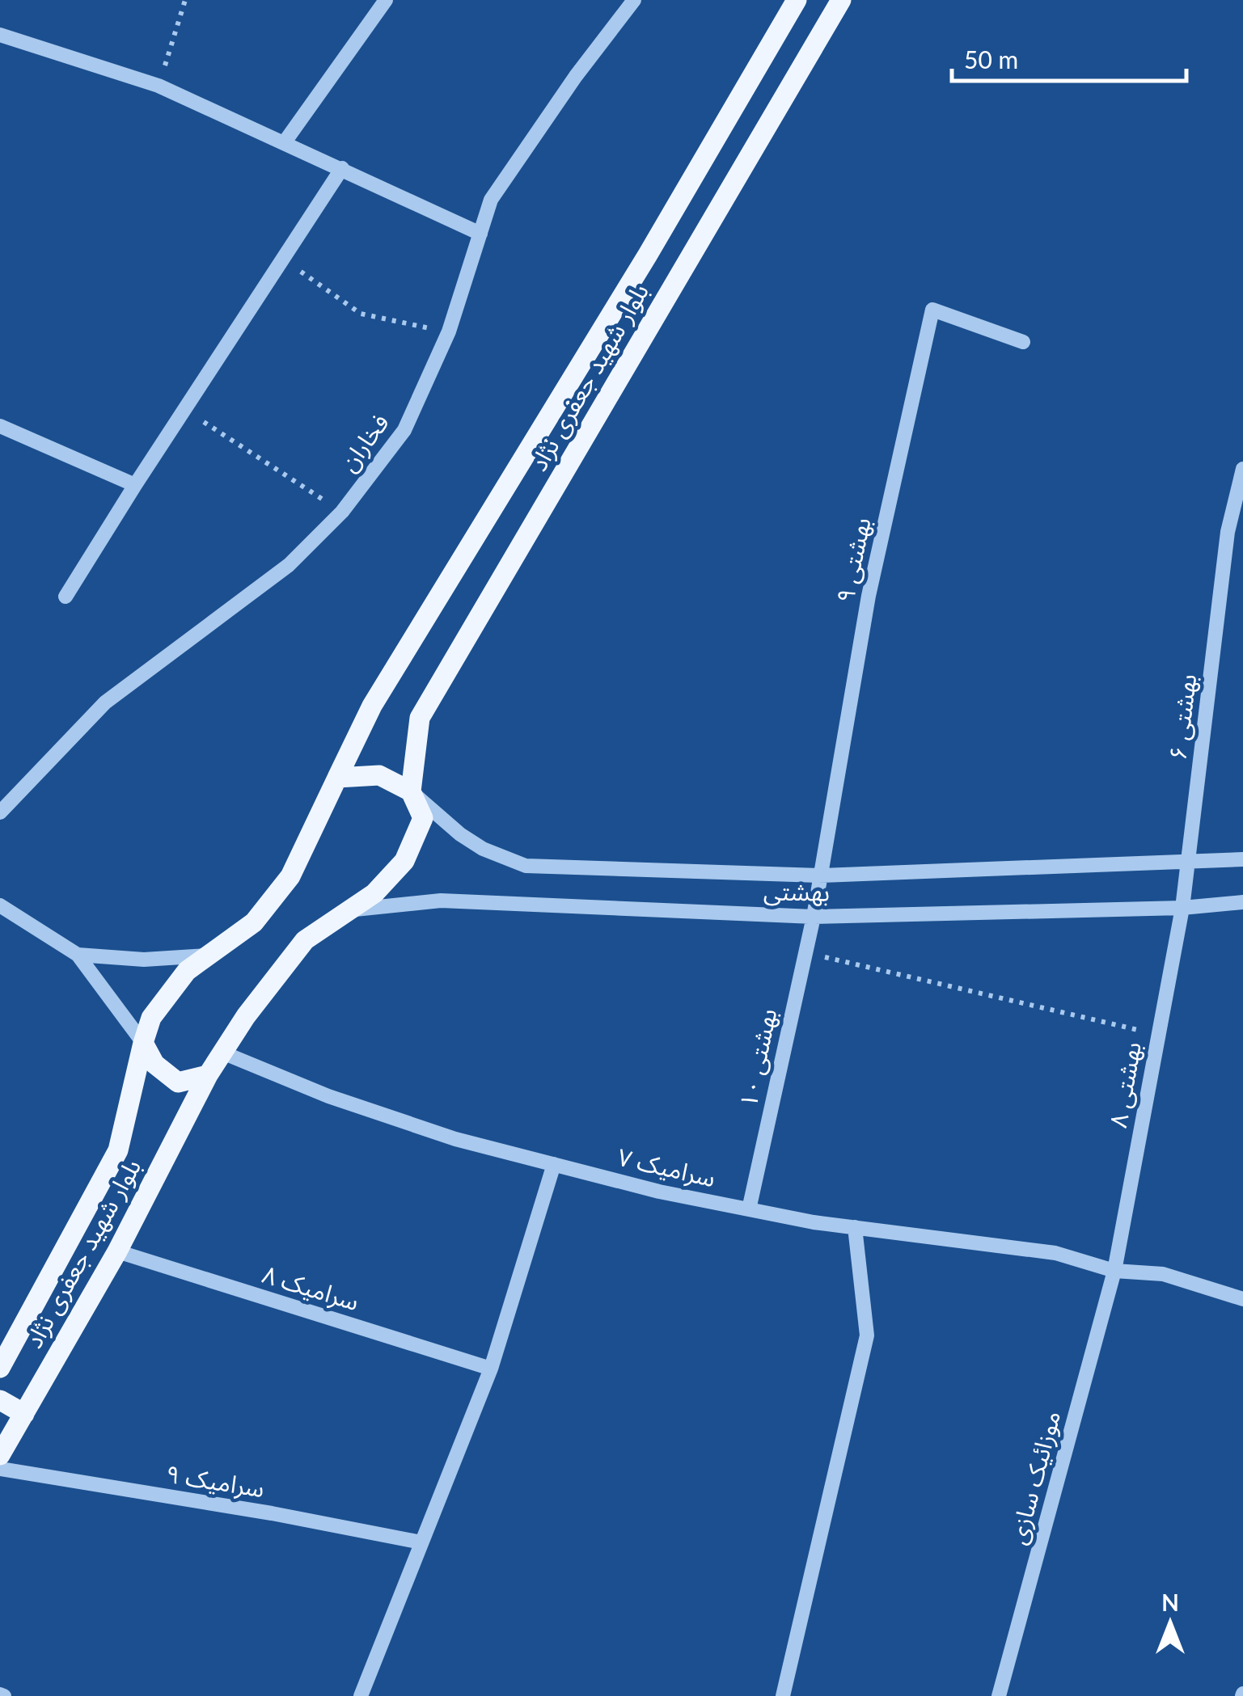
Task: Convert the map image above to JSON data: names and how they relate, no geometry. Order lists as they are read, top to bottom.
{
  "streets": {
    "main road": ["بلوار شهید جعفری نژاد"],
    "street": [
      "فخاران",
      "بهشتی ۹",
      "بهشتی ۶",
      "بهشتی",
      "بهشتی ۱۰",
      "بهشتی ۸",
      "سرامیک ۷",
      "سرامیک ۸",
      "موزائیک سازی",
      "سرامیک ۹"
    ]
  },
  "crossings": [
    ["بلوار شهید جعفری نژاد", "بهشتی"],
    ["بلوار شهید جعفری نژاد", "سرامیک ۷"],
    ["بلوار شهید جعفری نژاد", "سرامیک ۸"],
    ["بهشتی ۹", "بهشتی"],
    ["بهشتی ۹", "بهشتی ۱۰"],
    ["بهشتی ۶", "بهشتی"],
    ["بهشتی ۶", "بهشتی ۸"],
    ["بهشتی", "بهشتی ۱۰"],
    ["بهشتی", "بهشتی ۸"],
    ["بهشتی ۱۰", "سرامیک ۷"],
    ["بهشتی ۸", "سرامیک ۷"],
    ["بهشتی ۸", "موزائیک سازی"],
    ["سرامیک ۷", "موزائیک سازی"]
  ],
  "scale_bar": "50 m",
  "north": "top"
}
